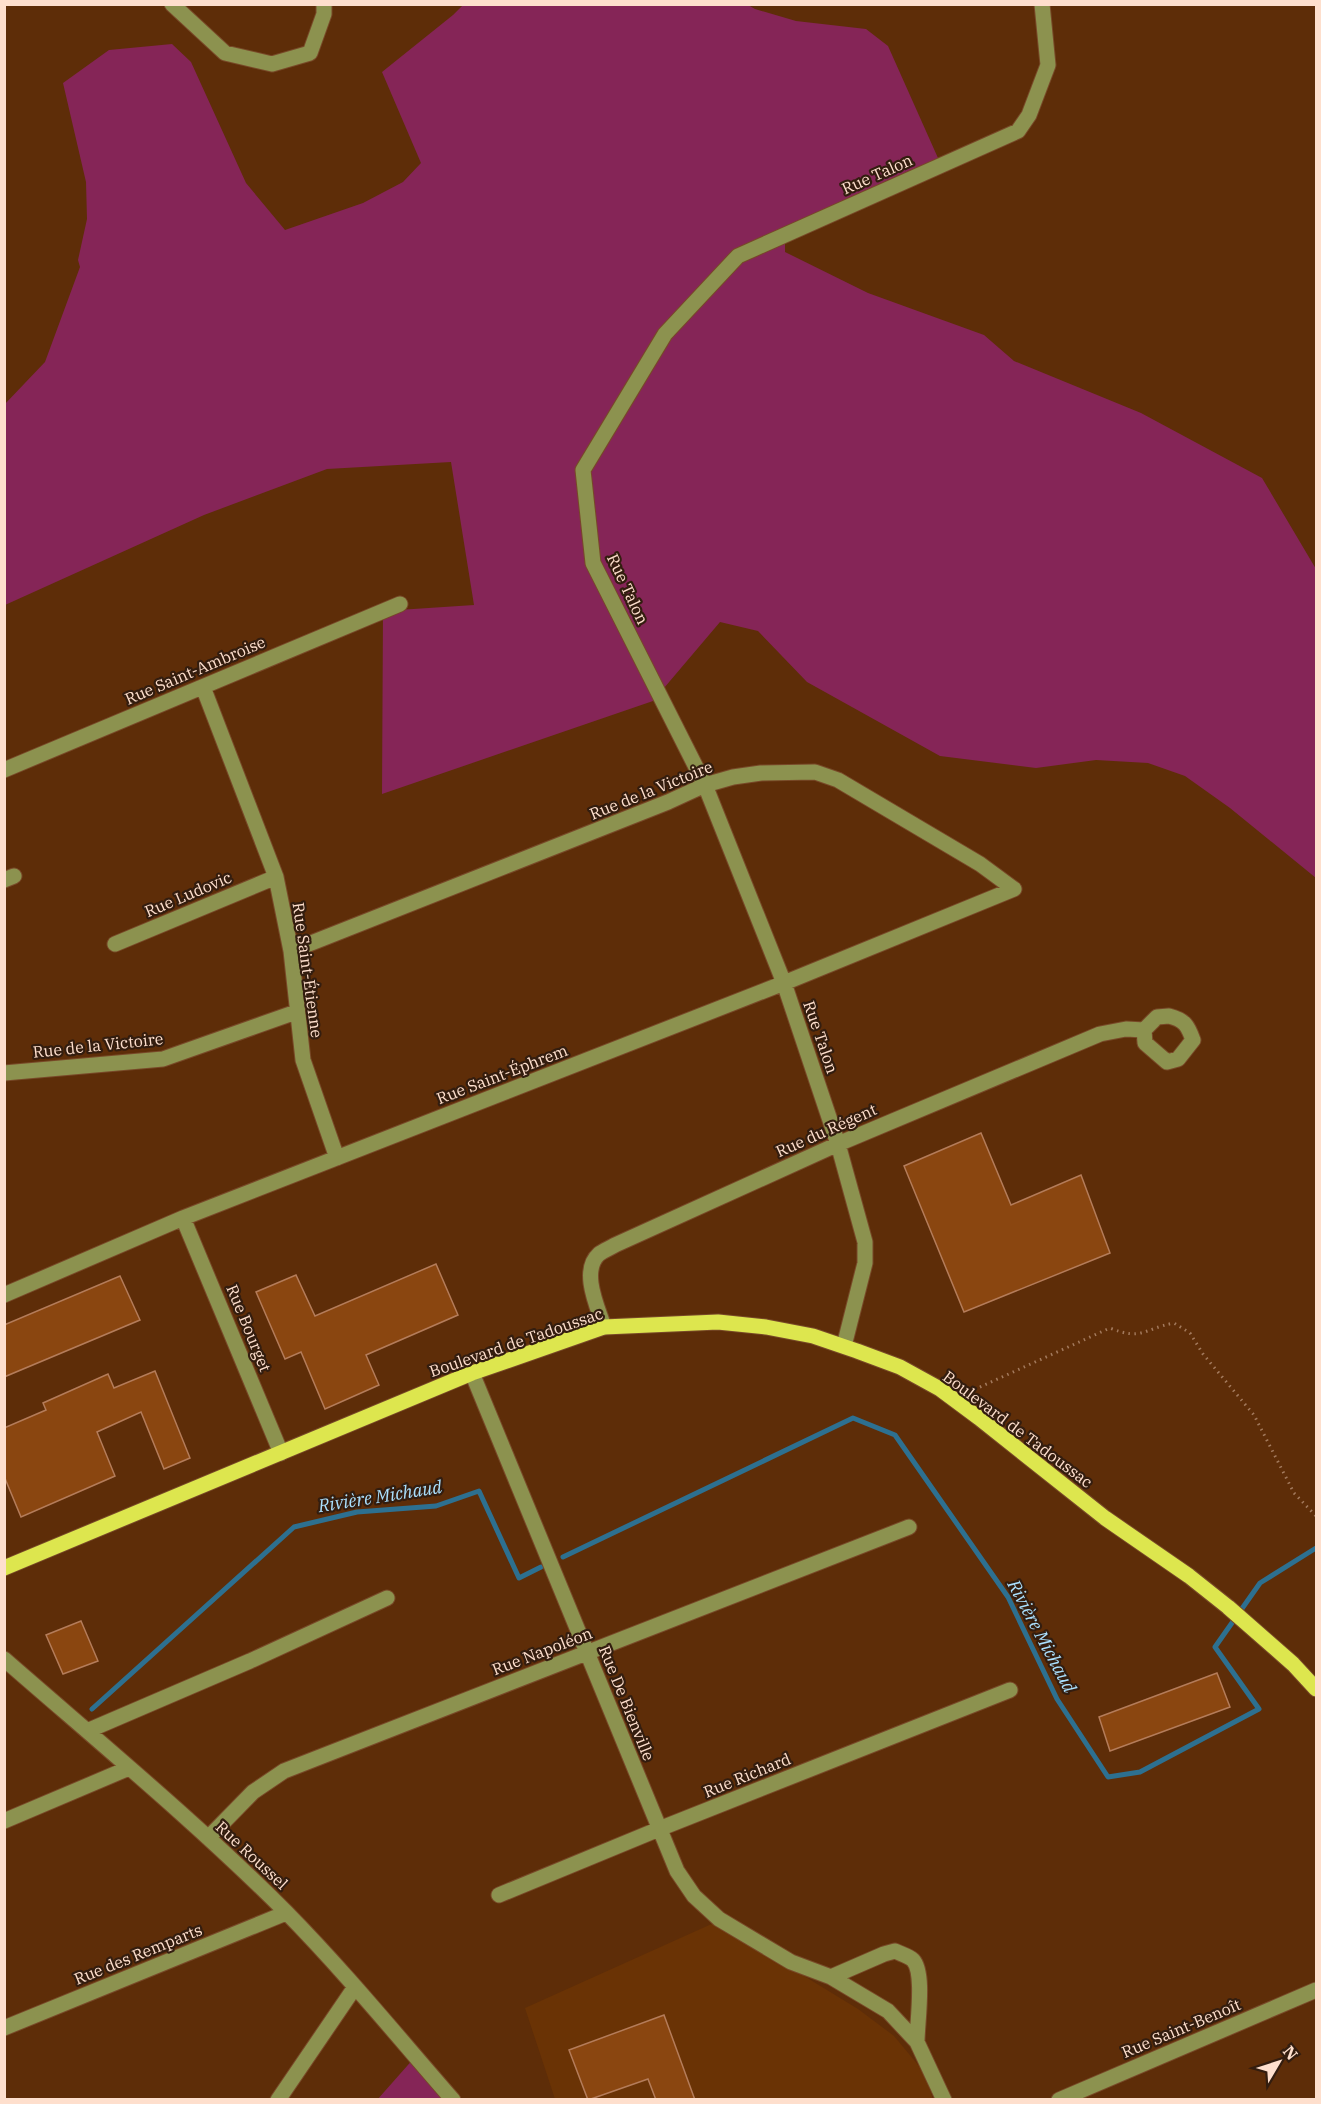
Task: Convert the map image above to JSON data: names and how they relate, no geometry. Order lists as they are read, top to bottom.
{
  "streets": {
    "main road": ["Boulevard de Tadoussac"],
    "street": [
      "Rue Talon",
      "Rue Saint-Ambroise",
      "Rue de la Victoire",
      "Rue Ludovic",
      "Rue Saint-Étienne",
      "Rue Saint-Éphrem",
      "Rue du Régent",
      "Rue Bourget",
      "Rue Napoléon",
      "Rue De Bienville",
      "Rue Richard",
      "Rue Roussel",
      "Rue des Remparts",
      "Rue Saint-Benoît"
    ]
  },
  "crossings": [
    ["Rue Talon", "Rue de la Victoire"],
    ["Rue Talon", "Rue Saint-Éphrem"],
    ["Rue Talon", "Rue du Régent"],
    ["Rue Talon", "Boulevard de Tadoussac"],
    ["Rue Saint-Ambroise", "Rue Saint-Étienne"],
    ["Rue de la Victoire", "Rue Saint-Étienne"],
    ["Rue de la Victoire", "Rue Saint-Éphrem"],
    ["Rue Ludovic", "Rue Saint-Étienne"],
    ["Rue Saint-Étienne", "Rue Saint-Éphrem"],
    ["Rue Saint-Éphrem", "Rue Bourget"],
    ["Rue du Régent", "Boulevard de Tadoussac"],
    ["Rue Bourget", "Boulevard de Tadoussac"],
    ["Boulevard de Tadoussac", "Rue De Bienville"],
    ["Rue Napoléon", "Rue De Bienville"],
    ["Rue Napoléon", "Rue Roussel"],
    ["Rue De Bienville", "Rue Richard"],
    ["Rue Roussel", "Rue des Remparts"]
  ],
  "water": ["Rivière Michaud"],
  "north": "top right"
}
